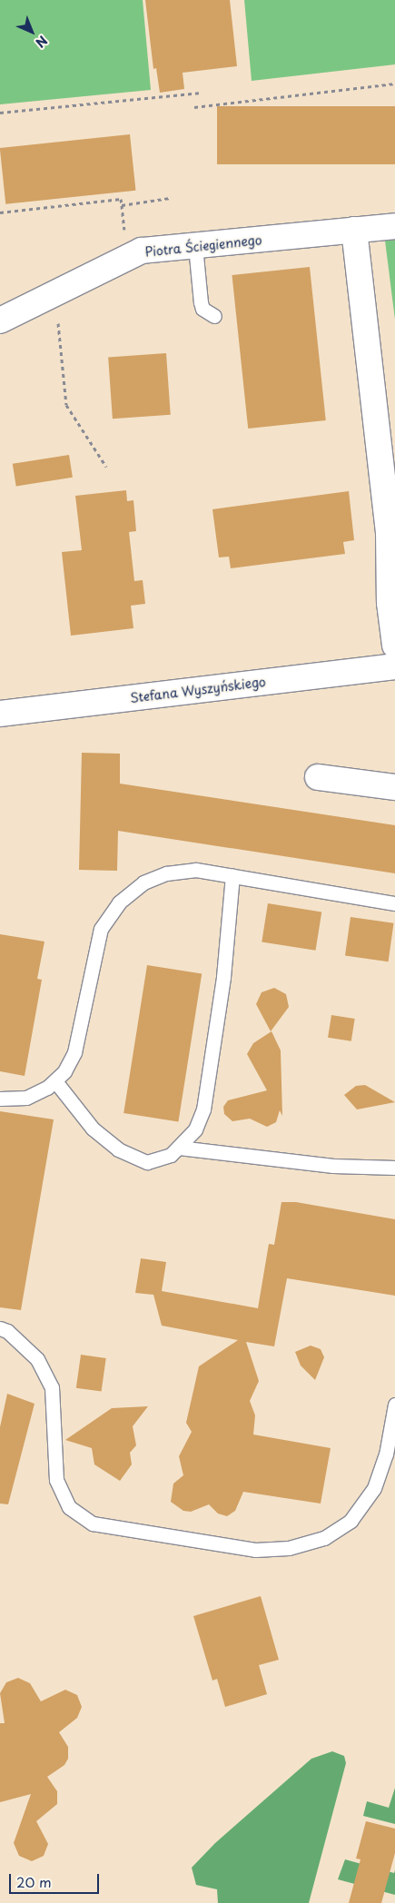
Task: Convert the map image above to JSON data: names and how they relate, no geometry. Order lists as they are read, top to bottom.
{
  "streets": {
    "street": ["Piotra Ściegiennego", "Stefana Wyszyńskiego"]
  },
  "scale_bar": "20 m",
  "north": "bottom right"
}
